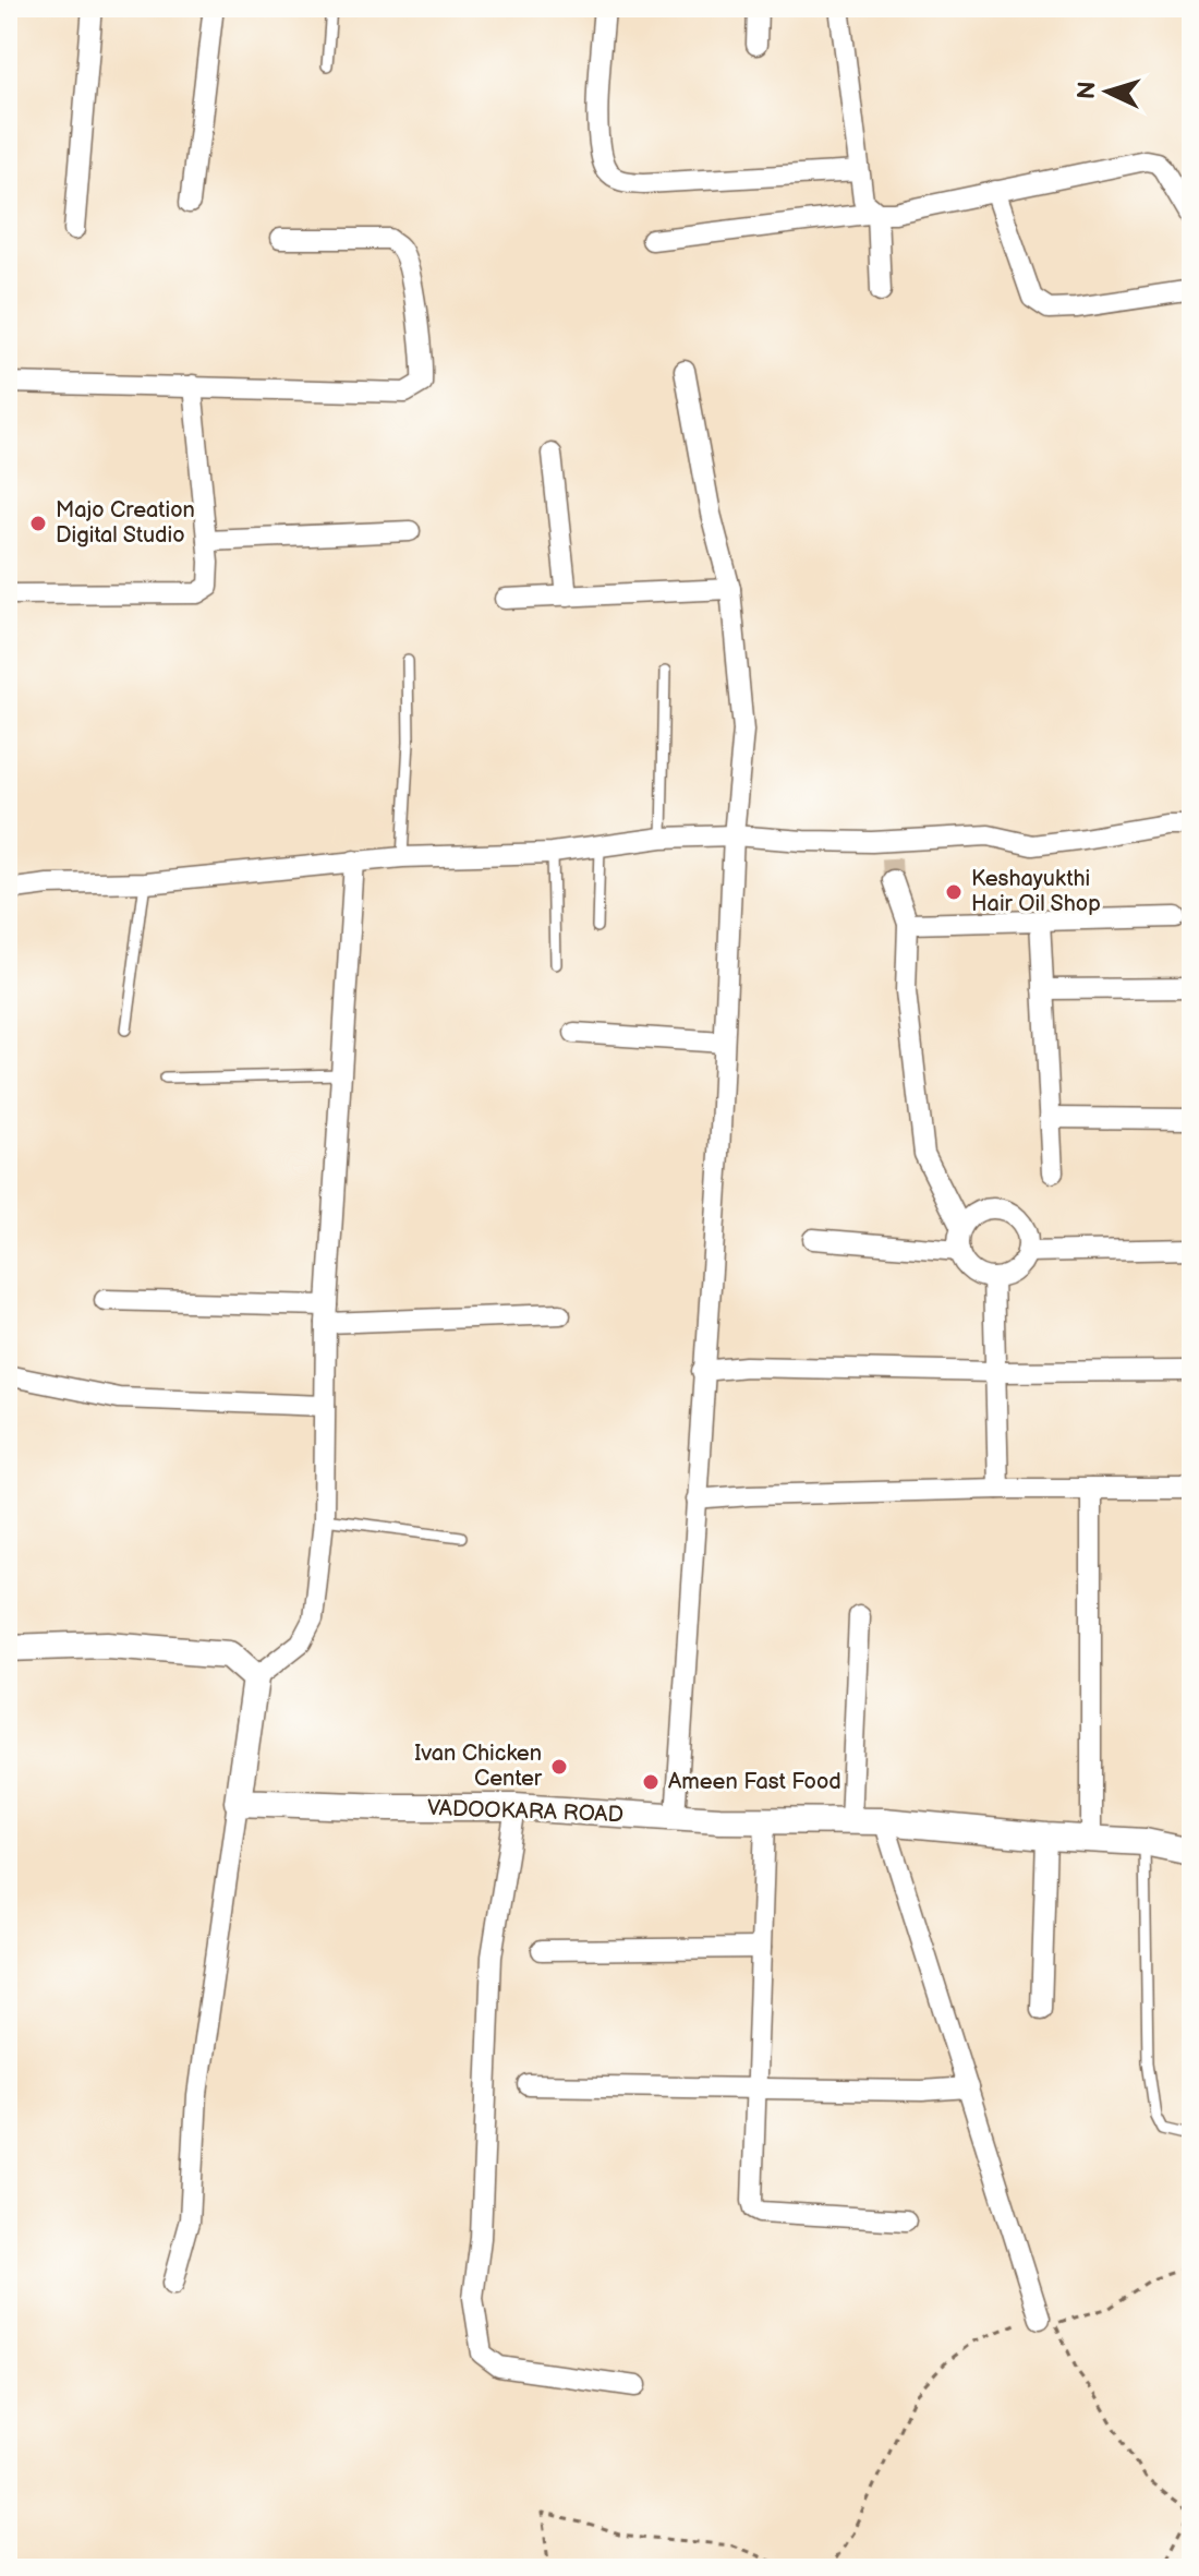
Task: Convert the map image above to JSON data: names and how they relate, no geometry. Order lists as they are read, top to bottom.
{
  "streets": {
    "main road": ["VADOOKARA ROAD"]
  },
  "places": [
    "Majo Creation Digital Studio",
    "Keshayukthi Hair Oil Shop",
    "Ivan Chicken Center",
    "Ameen Fast Food"
  ],
  "north": "left"
}
